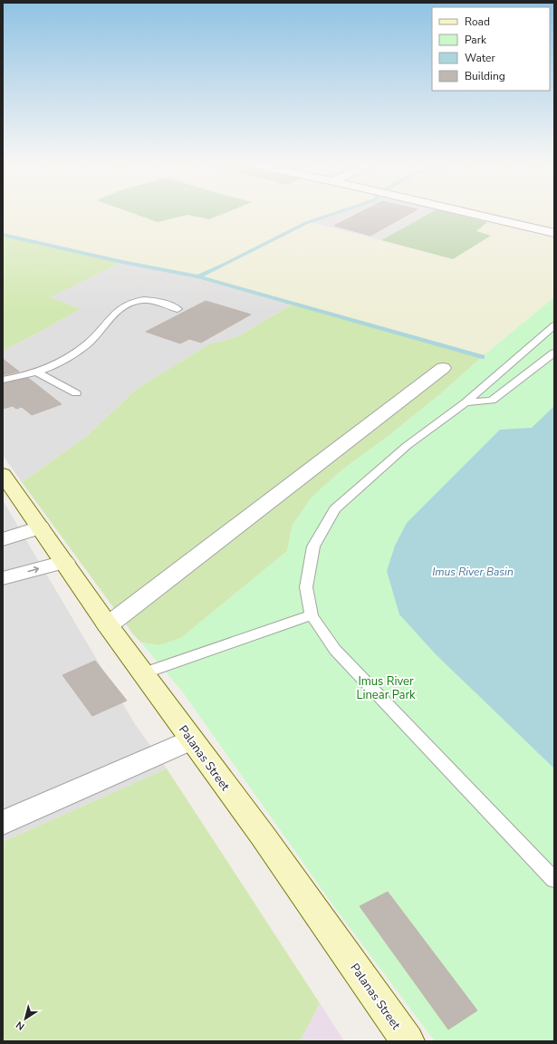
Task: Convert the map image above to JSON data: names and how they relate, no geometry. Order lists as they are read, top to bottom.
{
  "streets": {
    "main road": ["Palanas Street"]
  },
  "water": ["Imus River Basin"],
  "parks": ["Imus River Linear Park"],
  "legend": [
    "Road",
    "Park",
    "Water",
    "Building"
  ],
  "north": "bottom left"
}
